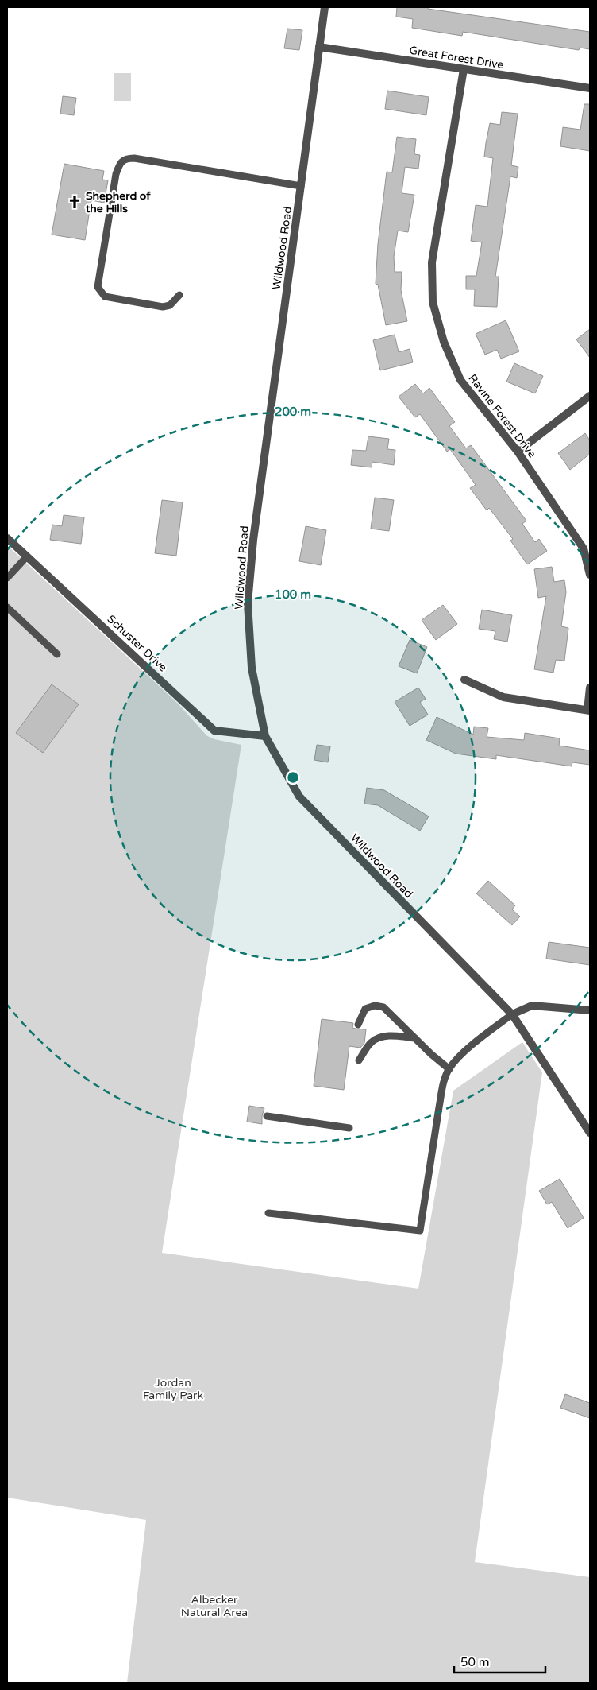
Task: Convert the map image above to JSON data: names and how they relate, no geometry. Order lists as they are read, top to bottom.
{
  "streets": {
    "street": [
      "Great Forest Drive",
      "Wildwood Road",
      "Ravine Forest Drive",
      "Schuster Drive"
    ]
  },
  "crossings": [
    ["Great Forest Drive", "Wildwood Road"],
    ["Great Forest Drive", "Ravine Forest Drive"],
    ["Wildwood Road", "Schuster Drive"]
  ],
  "parks": ["Jordan Family Park", "Albecker Natural Area"],
  "places": {
    "church": ["Shepherd of the Hills"]
  },
  "scale_bar": "50 m",
  "rings": ["200 m", "100 m"]
}
